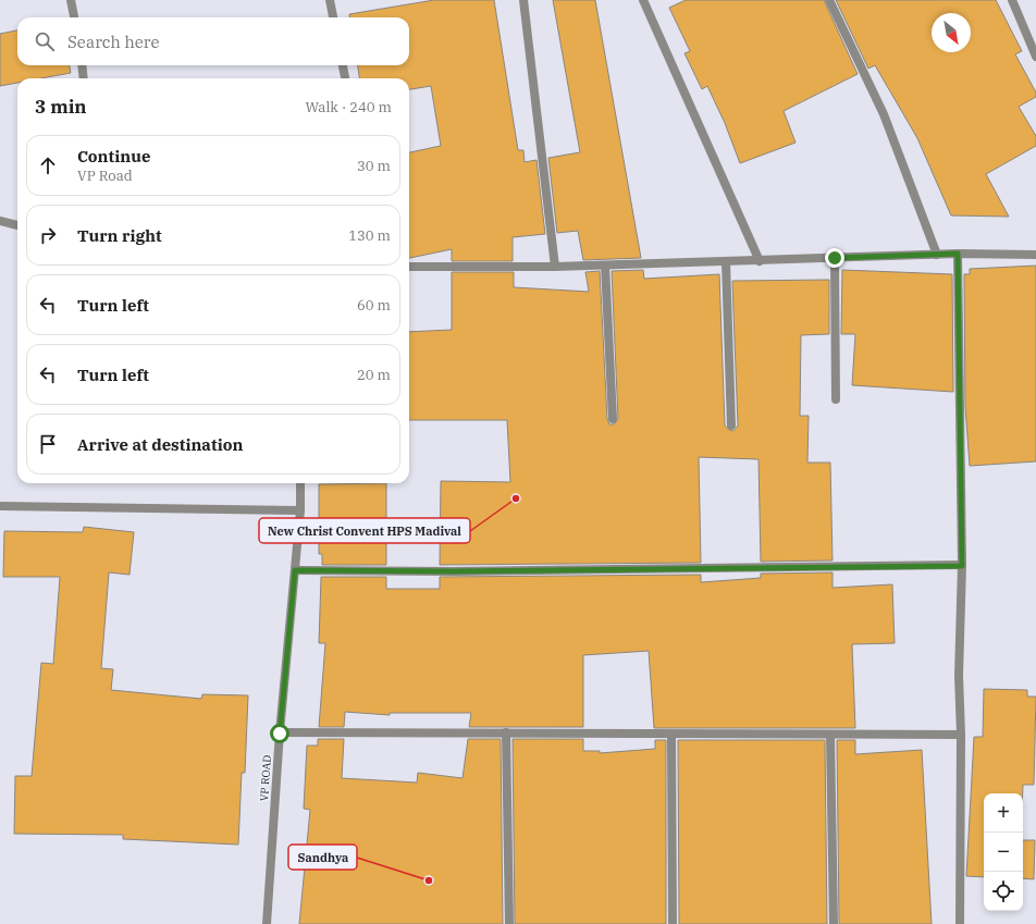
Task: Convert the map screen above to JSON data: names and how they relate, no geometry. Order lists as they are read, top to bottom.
{
  "streets": {
    "street": ["VP ROAD"]
  },
  "places": ["New Christ Convent HPS Madival", "Sandhya"],
  "north": "bottom right",
  "page": {
    "search": "Search here",
    "heading": ["3 min", "Walk · 240 m"],
    "list": [
      ["Continue", "VP Road", "30 m"],
      ["Turn right", "130 m"],
      ["Turn left", "60 m"],
      ["Turn left", "20 m"],
      "Arrive at destination"
    ],
    "map_buttons": ["+", "−"]
  }
}
